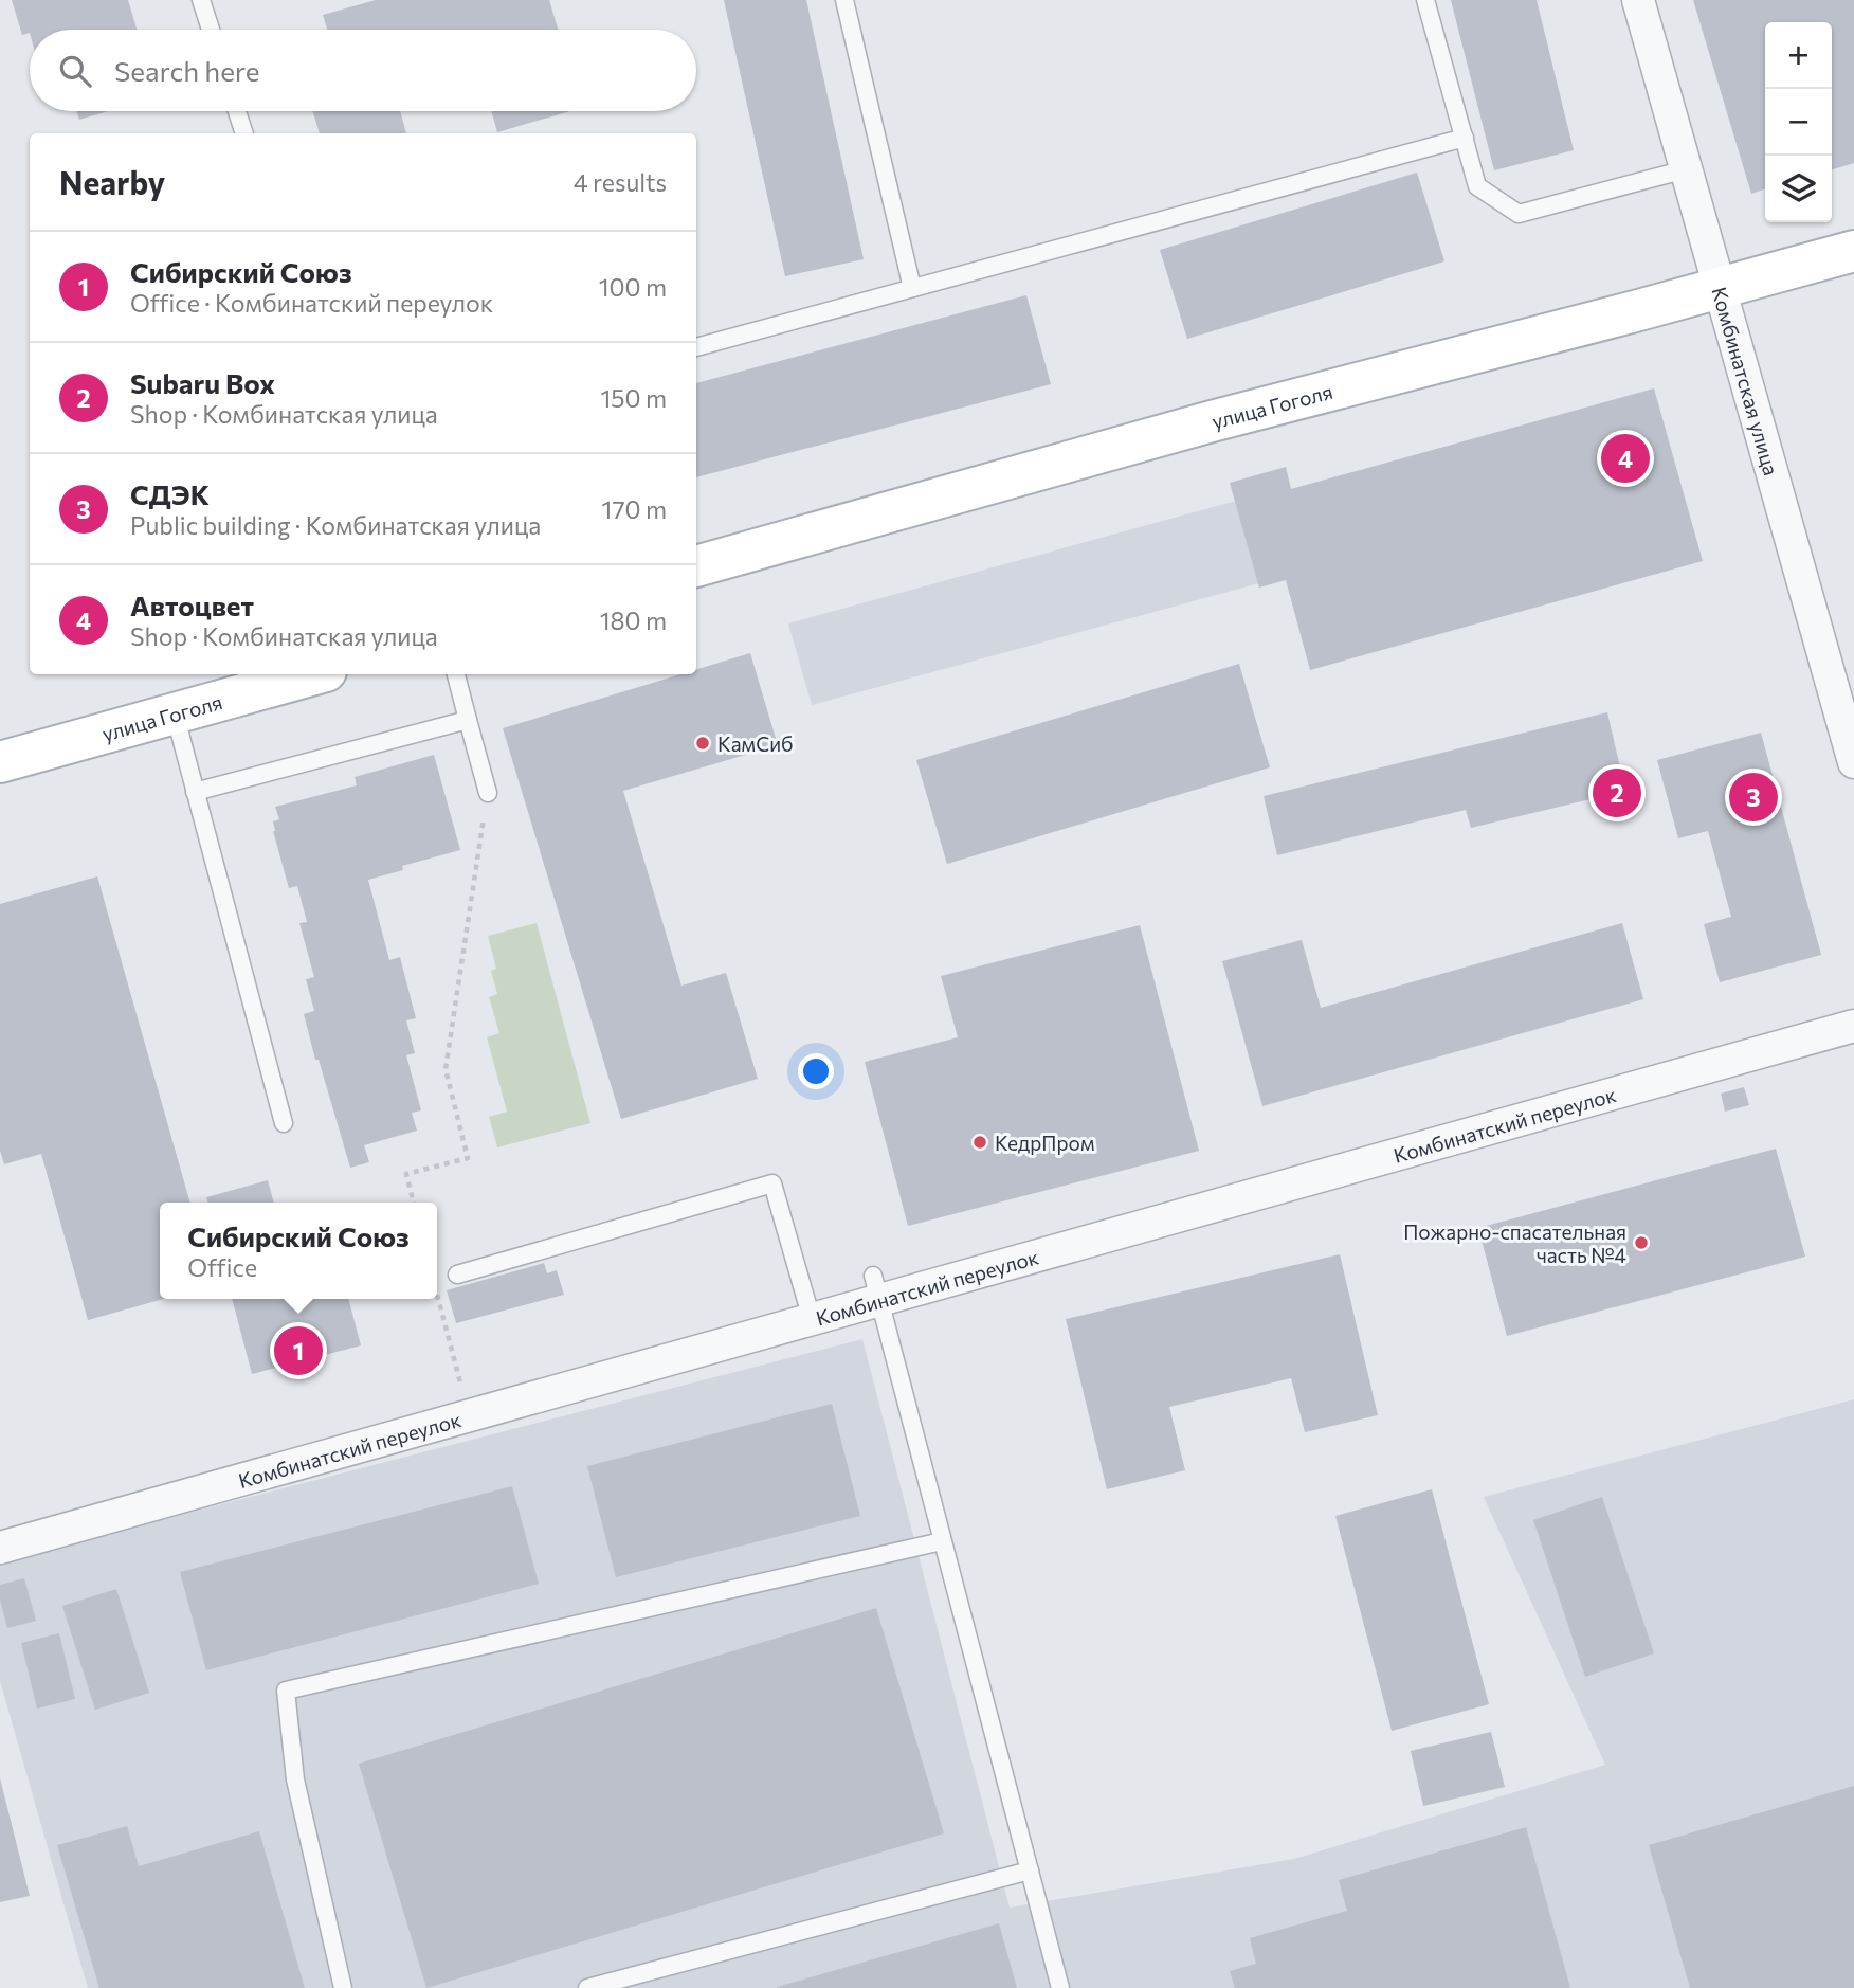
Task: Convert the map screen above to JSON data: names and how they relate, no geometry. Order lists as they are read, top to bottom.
{
  "streets": {
    "street": ["Комбинатская улица", "улица Гоголя", "Комбинатский переулок"]
  },
  "crossings": [
    ["Комбинатская улица", "улица Гоголя"]
  ],
  "places": ["КамСиб", "КедрПром", "Пожарно-спасательная часть №4"],
  "page": {
    "map_buttons": ["+", "−"],
    "search": "Search here",
    "heading": ["Nearby", "4 results"],
    "list": [
      {
        "mark": "1",
        "name": "Сибирский Союз",
        "note": "Office · Комбинатский переулок",
        "value": "100 m"
      },
      {
        "mark": "2",
        "name": "Subaru Box",
        "note": "Shop · Комбинатская улица",
        "value": "150 m"
      },
      {
        "mark": "3",
        "name": "СДЭК",
        "note": "Public building · Комбинатская улица",
        "value": "170 m"
      },
      {
        "mark": "4",
        "name": "Автоцвет",
        "note": "Shop · Комбинатская улица",
        "value": "180 m"
      }
    ],
    "pins": [
      "4",
      "2",
      "3",
      "1"
    ],
    "popup": ["Сибирский Союз", "Office"]
  }
}
